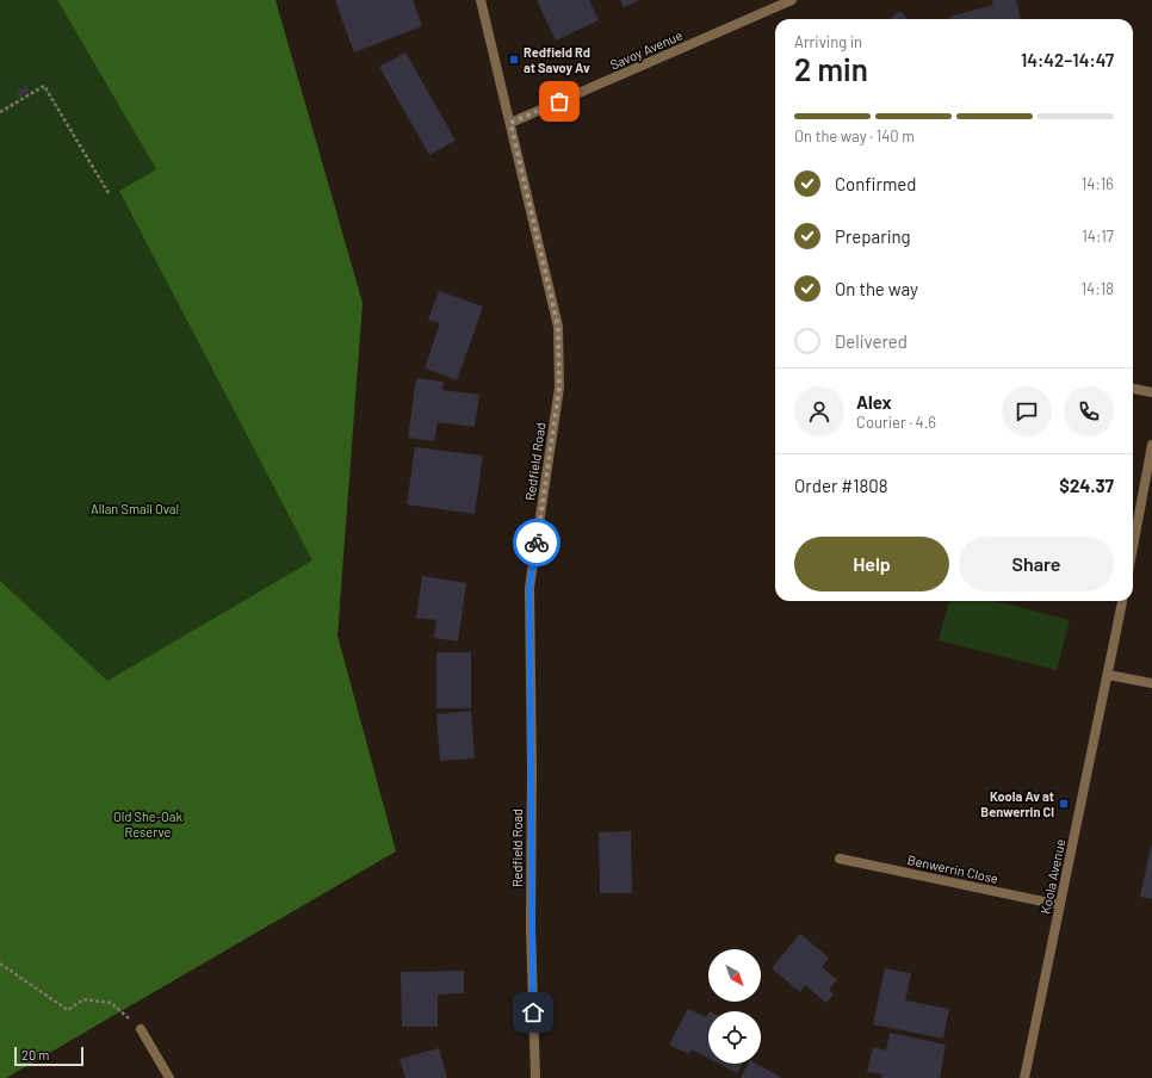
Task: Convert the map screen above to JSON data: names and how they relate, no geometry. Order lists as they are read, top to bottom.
{
  "streets": {
    "street": [
      "Savoy Avenue",
      "Redfield Road",
      "Benwerrin Close",
      "Koola Avenue"
    ]
  },
  "crossings": [
    ["Savoy Avenue", "Redfield Road"],
    ["Benwerrin Close", "Koola Avenue"]
  ],
  "parks": ["Allan Small Oval", "Old She-Oak Reserve"],
  "places": {
    "transit": ["Redfield Rd at Savoy Av", "Koola Av at Benwerrin Cl"]
  },
  "scale_bar": "20 m",
  "north": "bottom right",
  "page": {
    "heading": ["2 min", "Arriving in", "14:42–14:47"],
    "panel": [
      "Alex",
      "Courier · 4.6",
      "Order #1808",
      "$24.37"
    ],
    "bar": "On the way · 140 m",
    "list": [
      ["Confirmed", "14:16"],
      ["Preparing", "14:17"],
      ["On the way", "14:18"],
      "Delivered"
    ],
    "buttons": ["Help", "Share"],
    "scale": "20 m"
  }
}
